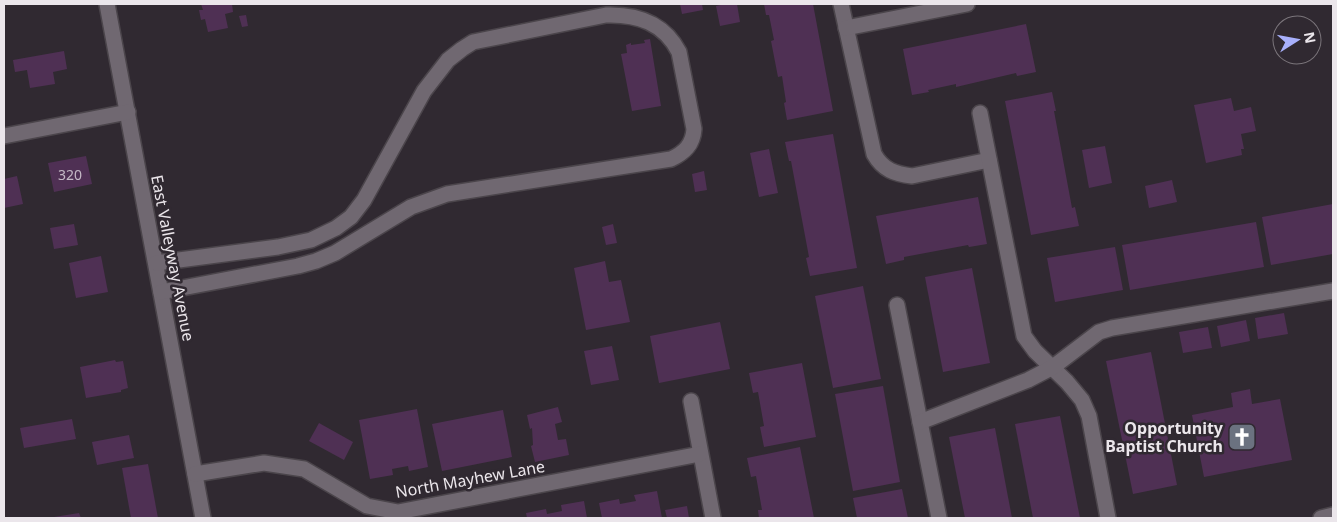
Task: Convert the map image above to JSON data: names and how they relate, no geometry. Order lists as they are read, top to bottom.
{
  "streets": {
    "street": ["East Valleyway Avenue", "North Mayhew Lane"]
  },
  "crossings": [
    ["East Valleyway Avenue", "North Mayhew Lane"]
  ],
  "places": {
    "church": ["Opportunity Baptist Church"]
  },
  "house_numbers": ["320"],
  "north": "right"
}
